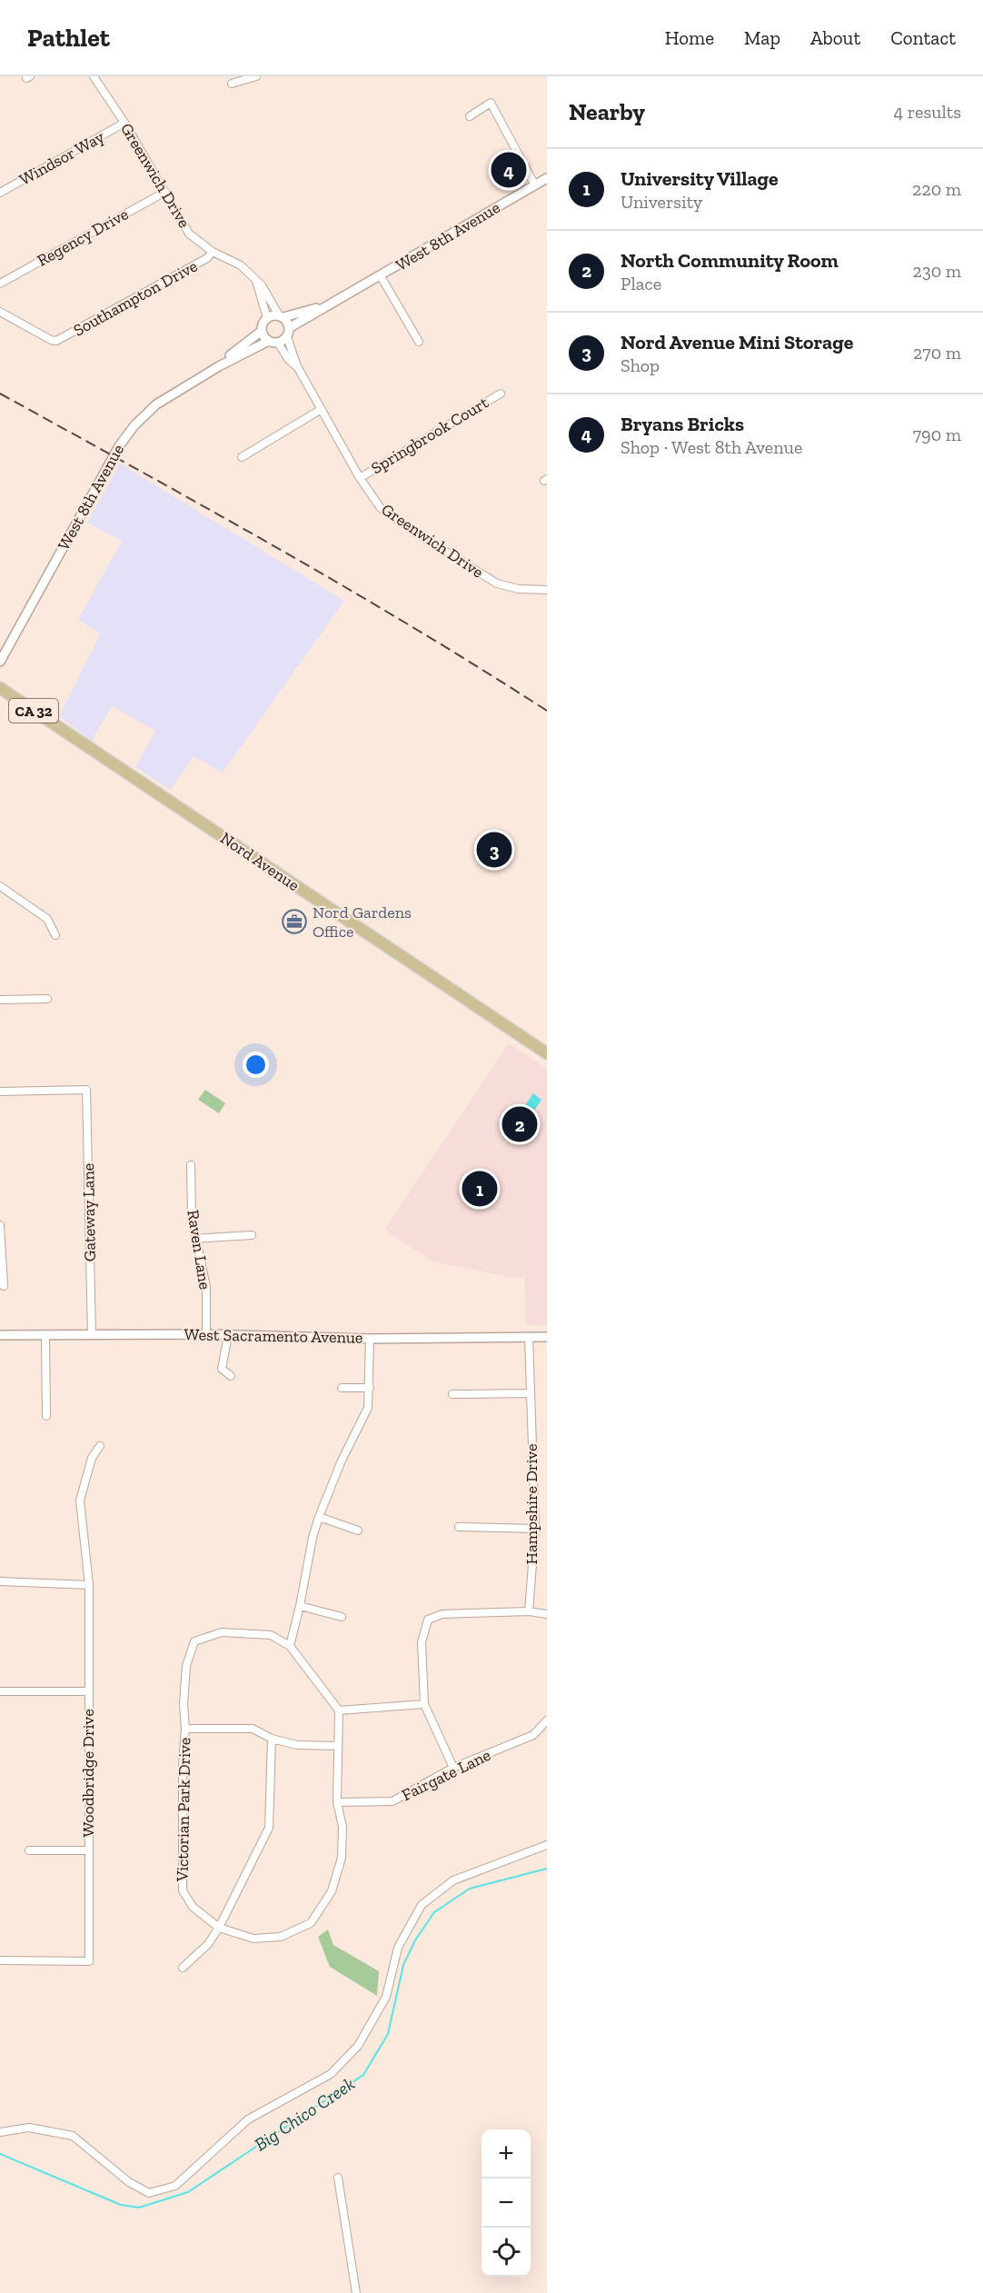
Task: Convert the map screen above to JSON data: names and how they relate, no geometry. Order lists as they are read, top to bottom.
{
  "streets": {
    "main road": ["CA 32", "Nord Avenue"],
    "street": [
      "Windsor Way",
      "Greenwich Drive",
      "West 8th Avenue",
      "Regency Drive",
      "Southampton Drive",
      "Springbrook Court",
      "Gateway Lane",
      "Raven Lane",
      "West Sacramento Avenue",
      "Hampshire Drive",
      "Woodbridge Drive",
      "Fairgate Lane",
      "Victorian Park Drive"
    ]
  },
  "crossings": [
    ["Windsor Way", "Greenwich Drive"],
    ["Greenwich Drive", "West 8th Avenue"],
    ["Greenwich Drive", "Regency Drive"],
    ["Greenwich Drive", "Southampton Drive"],
    ["Greenwich Drive", "Springbrook Court"],
    ["Gateway Lane", "West Sacramento Avenue"],
    ["Raven Lane", "West Sacramento Avenue"],
    ["West Sacramento Avenue", "Hampshire Drive"],
    ["Fairgate Lane", "Victorian Park Drive"]
  ],
  "water": ["Big Chico Creek"],
  "places": {
    "office": ["Nord Gardens Office"]
  },
  "page": {
    "header": "Pathlet",
    "nav": [
      "Home",
      "Map",
      "About",
      "Contact"
    ],
    "heading": ["Nearby", "4 results"],
    "list": [
      {
        "mark": "1",
        "name": "University Village",
        "note": "University",
        "value": "220 m"
      },
      {
        "mark": "2",
        "name": "North Community Room",
        "note": "Place",
        "value": "230 m"
      },
      {
        "mark": "3",
        "name": "Nord Avenue Mini Storage",
        "note": "Shop",
        "value": "270 m"
      },
      {
        "mark": "4",
        "name": "Bryans Bricks",
        "note": "Shop · West 8th Avenue",
        "value": "790 m"
      }
    ],
    "pins": [
      "4",
      "3",
      "2",
      "1"
    ],
    "map_buttons": ["+", "−"]
  }
}
